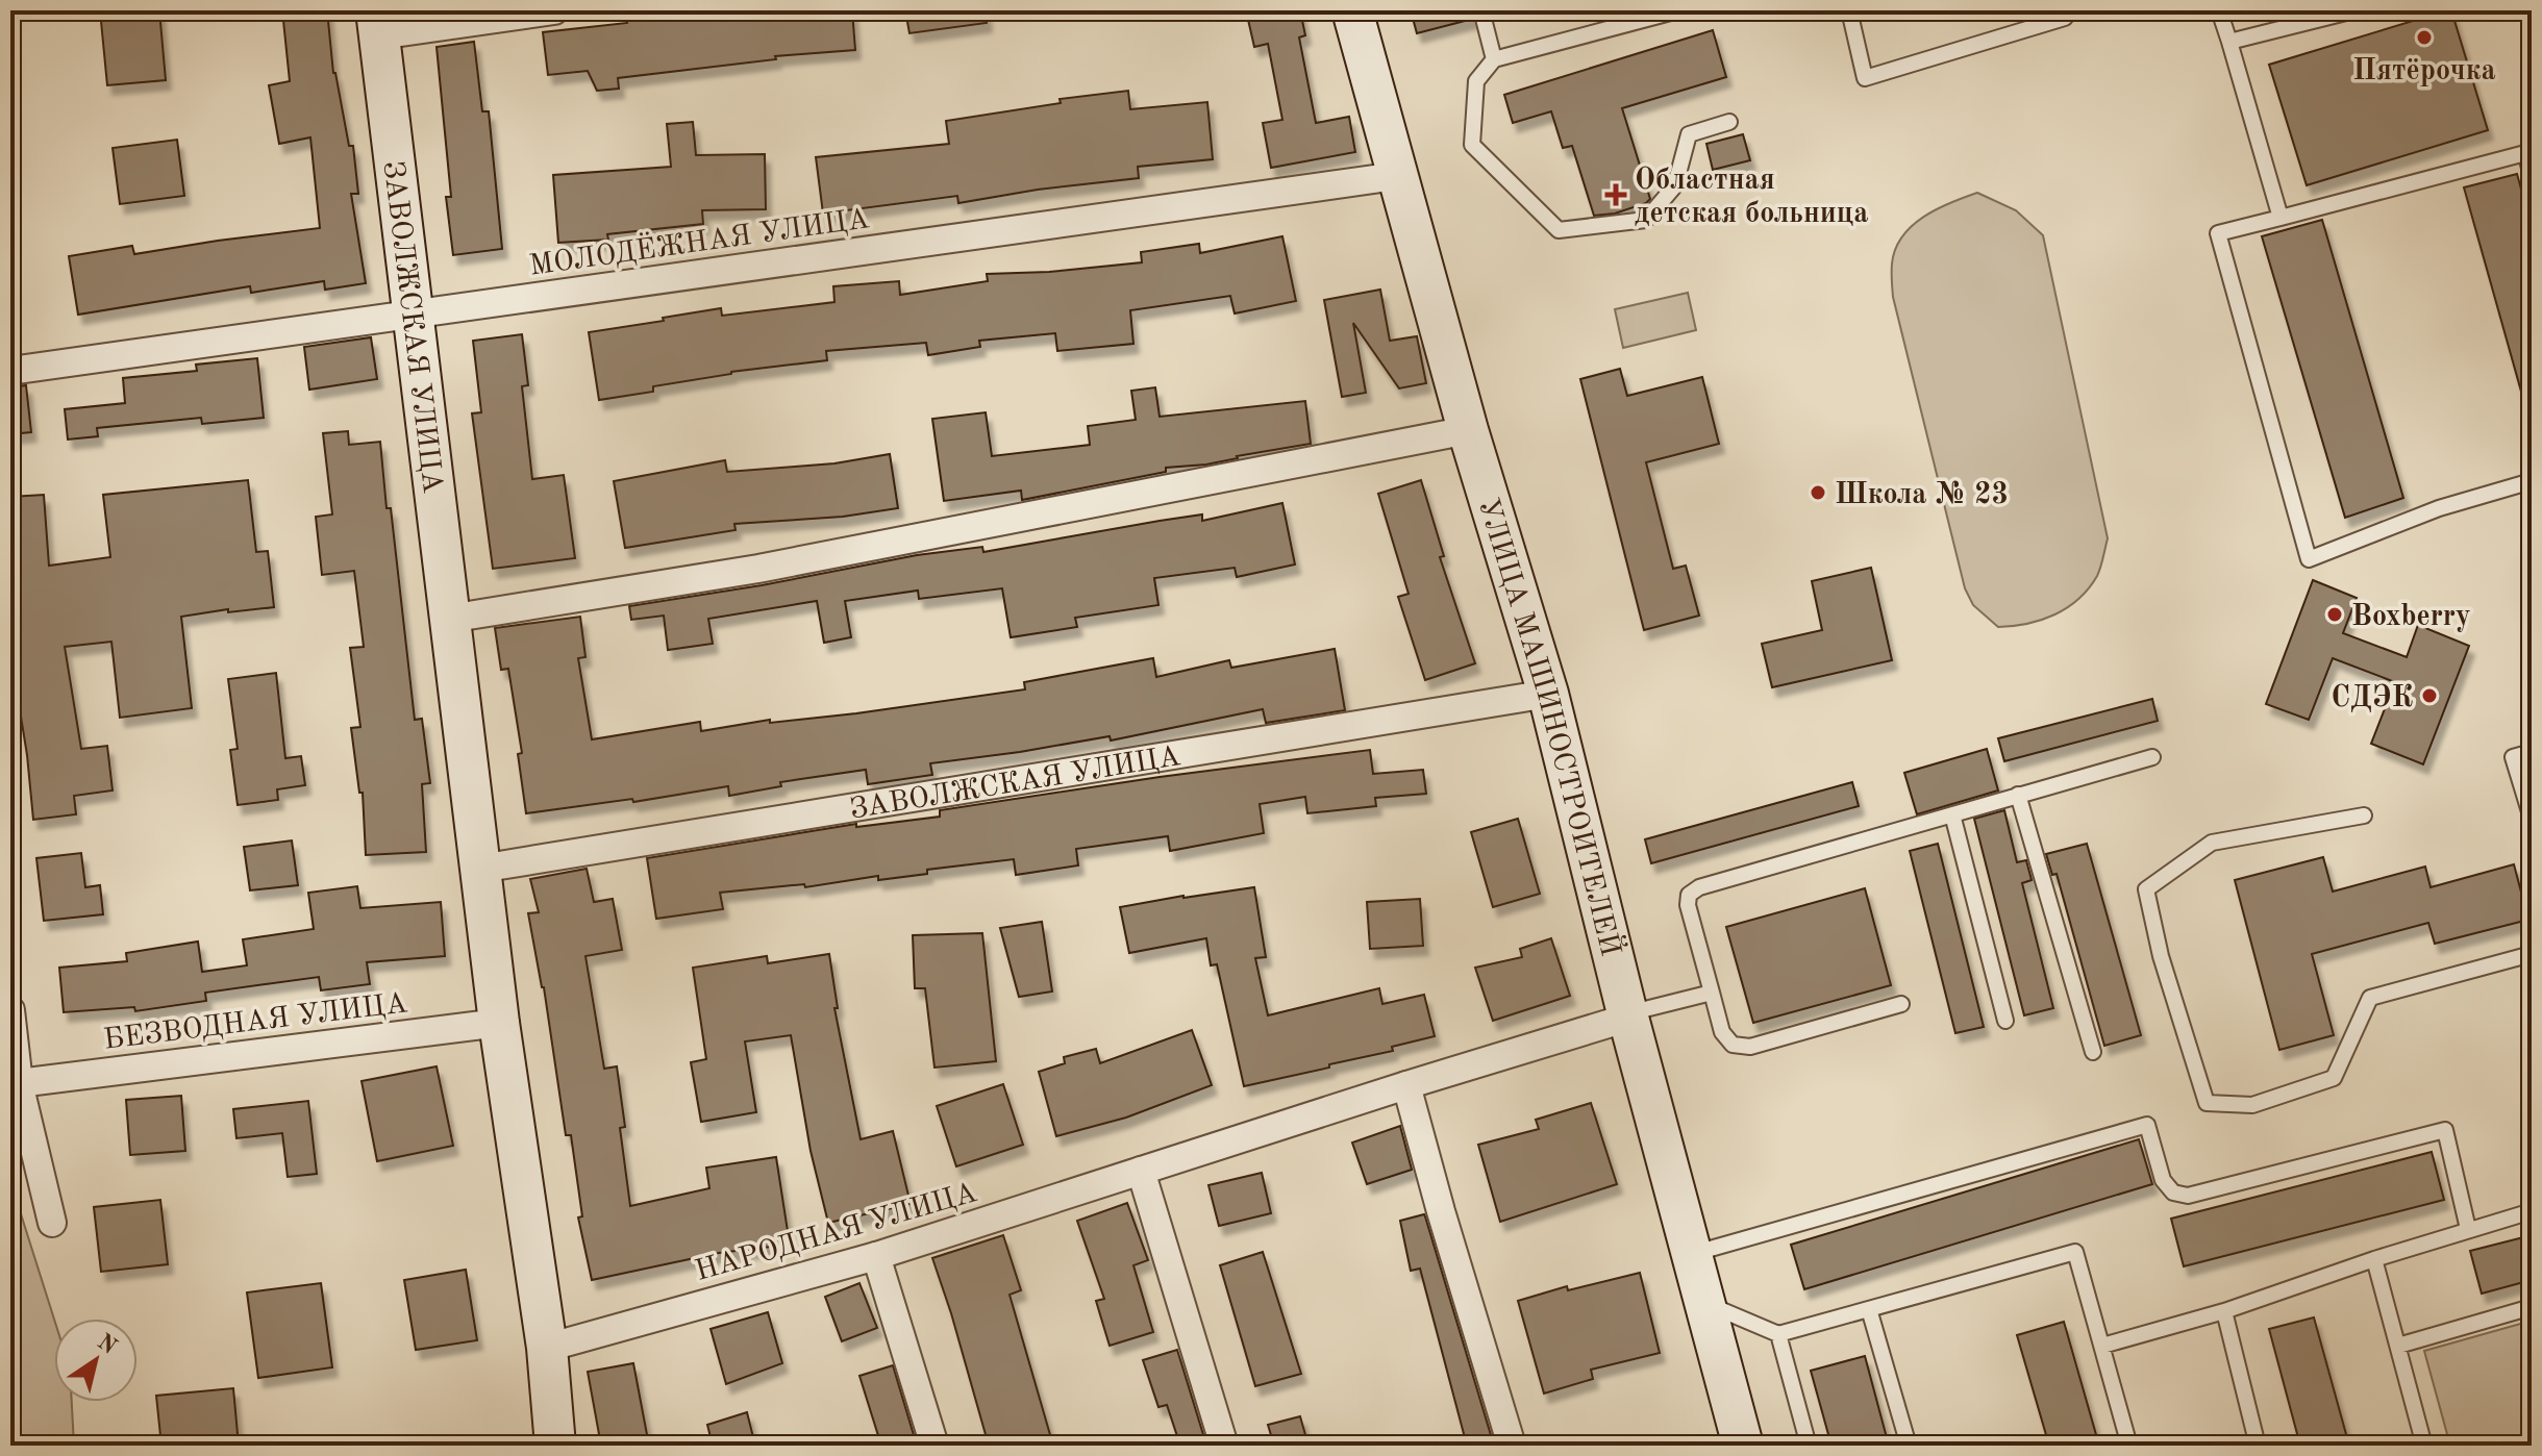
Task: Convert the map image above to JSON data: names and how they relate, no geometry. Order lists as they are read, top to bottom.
{
  "streets": {
    "street": [
      "МОЛОДЁЖНАЯ УЛИЦА",
      "ЗАВОЛЖСКАЯ УЛИЦА",
      "УЛИЦА МАШИНОСТРОИТЕЛЕЙ",
      "БЕЗВОДНАЯ УЛИЦА",
      "НАРОДНАЯ УЛИЦА"
    ]
  },
  "crossings": [
    ["МОЛОДЁЖНАЯ УЛИЦА", "ЗАВОЛЖСКАЯ УЛИЦА"],
    ["МОЛОДЁЖНАЯ УЛИЦА", "УЛИЦА МАШИНОСТРОИТЕЛЕЙ"],
    ["ЗАВОЛЖСКАЯ УЛИЦА", "УЛИЦА МАШИНОСТРОИТЕЛЕЙ"],
    ["ЗАВОЛЖСКАЯ УЛИЦА", "БЕЗВОДНАЯ УЛИЦА"],
    ["ЗАВОЛЖСКАЯ УЛИЦА", "НАРОДНАЯ УЛИЦА"],
    ["УЛИЦА МАШИНОСТРОИТЕЛЕЙ", "НАРОДНАЯ УЛИЦА"]
  ],
  "places": {
    "other": [
      "Пятёрочка",
      "Школа № 23",
      "Boxberry",
      "СДЭК"
    ],
    "health": ["Областная детская больница"]
  },
  "north": "top right"
}
